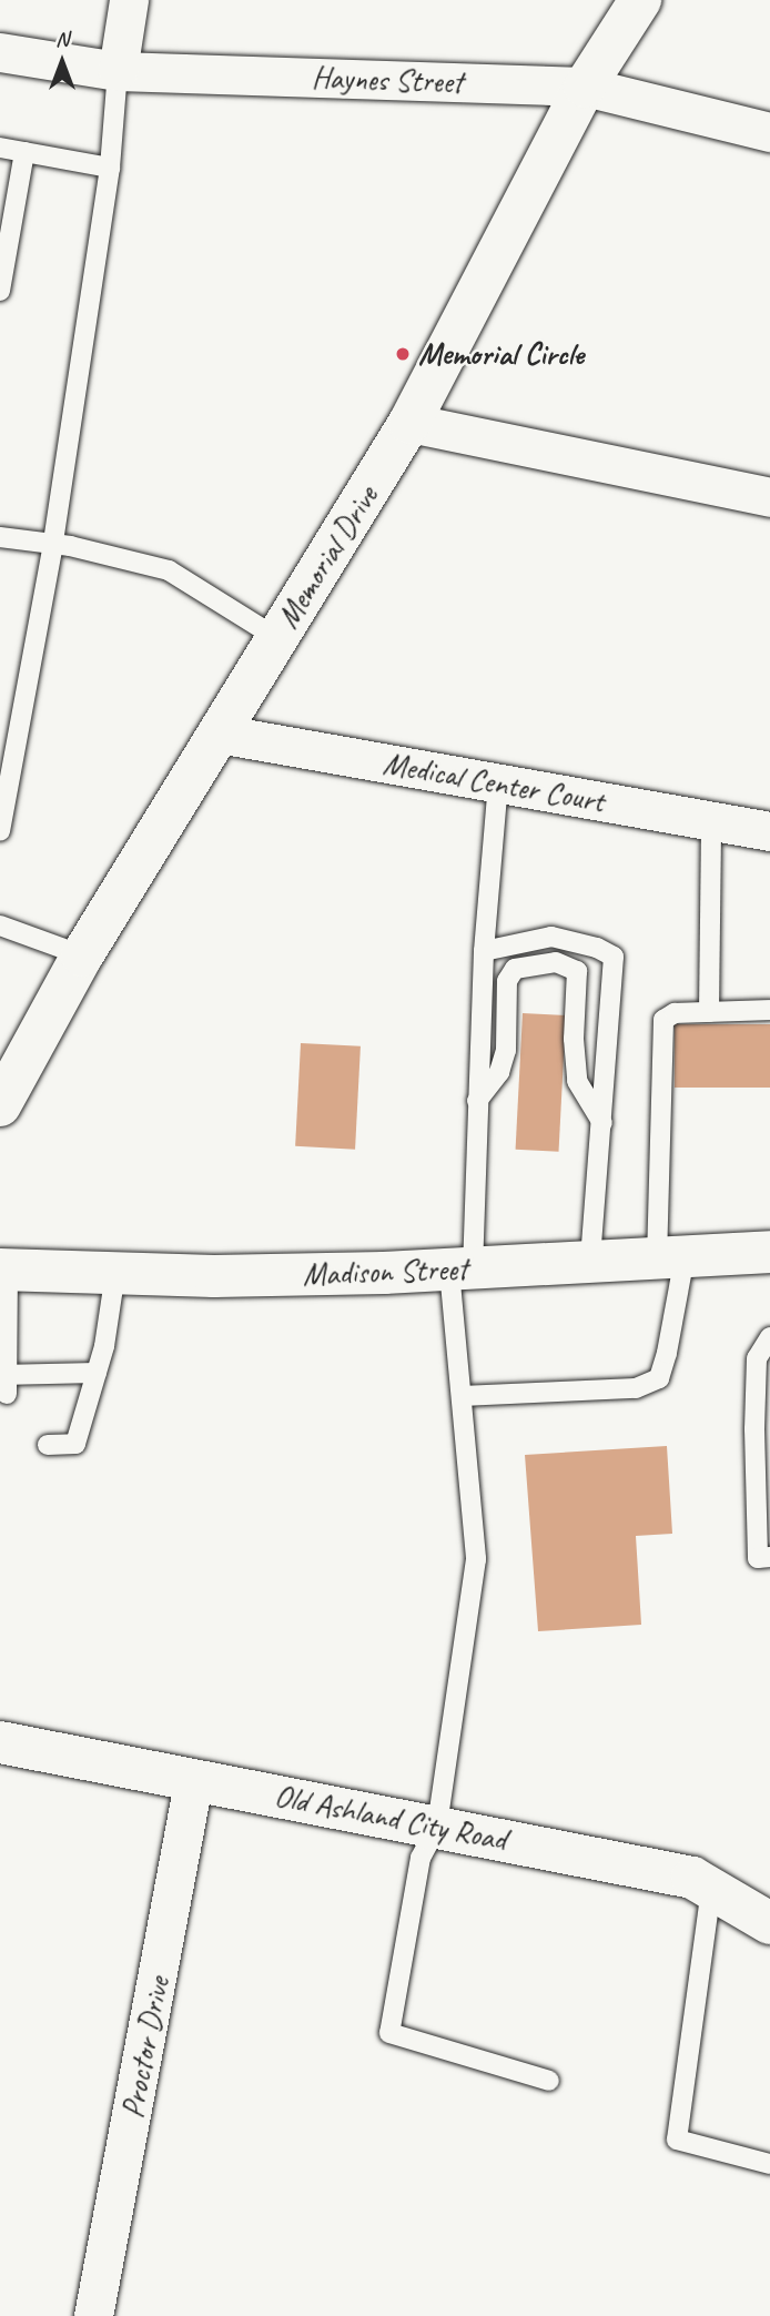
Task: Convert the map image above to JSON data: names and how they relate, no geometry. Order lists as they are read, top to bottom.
{
  "streets": {
    "main road": ["Memorial Drive", "Madison Street", "Old Ashland City Road"],
    "street": ["Haynes Street", "Medical Center Court", "Proctor Drive"]
  },
  "crossings": [
    ["Haynes Street", "Memorial Drive"],
    ["Memorial Drive", "Medical Center Court"],
    ["Old Ashland City Road", "Proctor Drive"]
  ],
  "places": ["Memorial Circle"],
  "north": "top"
}
